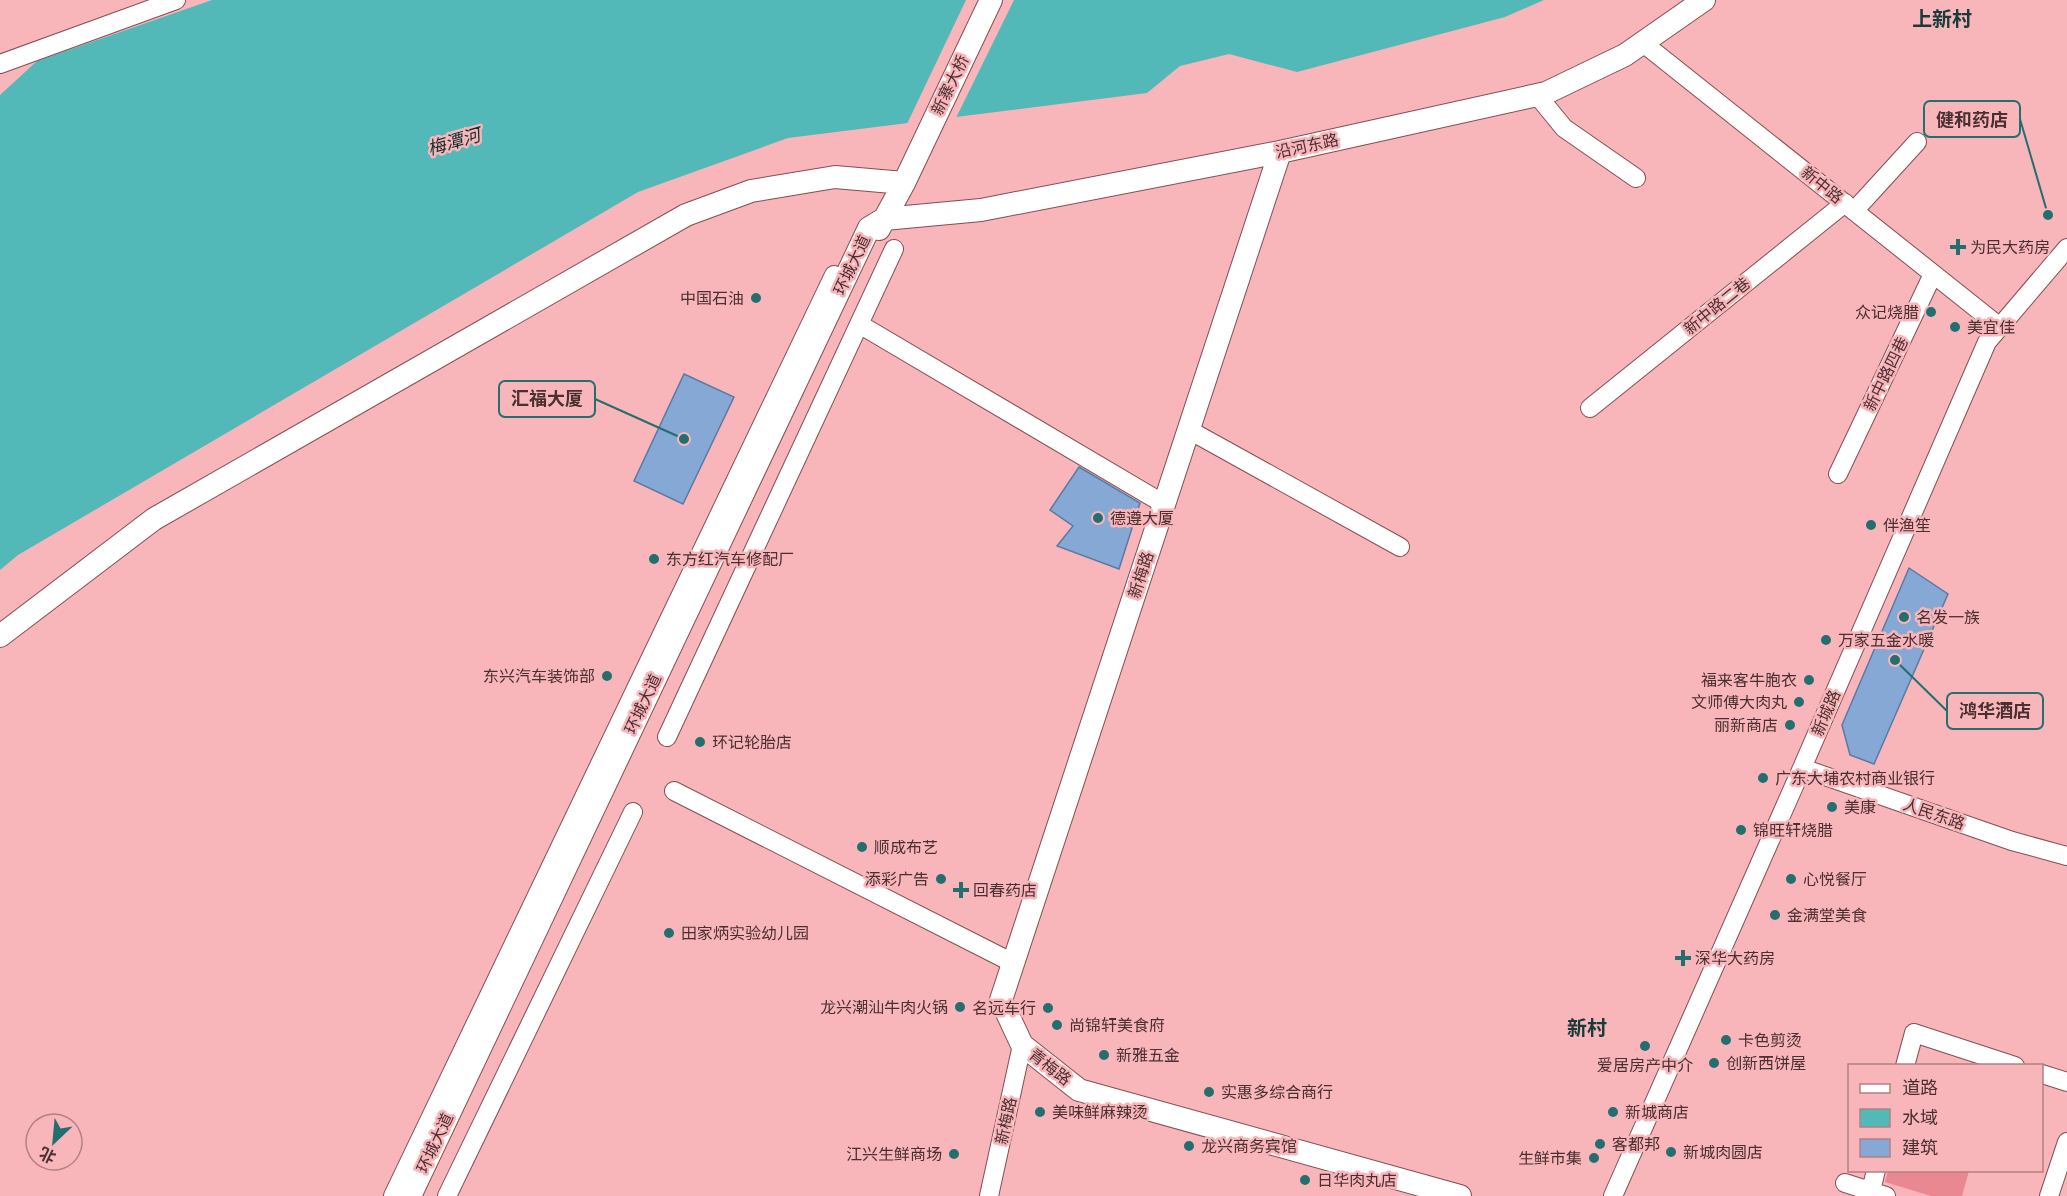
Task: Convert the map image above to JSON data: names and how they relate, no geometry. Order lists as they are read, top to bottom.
{
  "streets": {
    "main road": [
      "新寨大桥",
      "沿河东路",
      "环城大道",
      "新梅路",
      "青梅路"
    ],
    "street": [
      "新中路",
      "新中路二巷",
      "新中路四巷",
      "新城路",
      "人民东路"
    ]
  },
  "crossings": [
    ["新寨大桥", "沿河东路"],
    ["新寨大桥", "环城大道"],
    ["沿河东路", "新中路"],
    ["沿河东路", "环城大道"],
    ["沿河东路", "新梅路"],
    ["新中路", "新中路二巷"],
    ["新中路", "新中路四巷"],
    ["新中路", "新城路"],
    ["新梅路", "青梅路"],
    ["新城路", "人民东路"]
  ],
  "districts": ["上新村", "新村"],
  "water": ["梅潭河"],
  "places": {
    "other": [
      "健和药店",
      "中国石油",
      "众记烧腊",
      "美宜佳",
      "汇福大厦",
      "德遵大厦",
      "伴渔笙",
      "东方红汽车修配厂",
      "名发一族",
      "万家五金水暖",
      "鸿华酒店",
      "东兴汽车装饰部",
      "福来客牛胞衣",
      "文师傅大肉丸",
      "丽新商店",
      "环记轮胎店",
      "广东大埔农村商业银行",
      "美康",
      "锦旺轩烧腊",
      "顺成布艺",
      "添彩广告",
      "心悦餐厅",
      "金满堂美食",
      "田家炳实验幼儿园",
      "龙兴潮汕牛肉火锅",
      "名远车行",
      "尚锦轩美食府",
      "卡色剪烫",
      "爱居房产中介",
      "新雅五金",
      "创新西饼屋",
      "实惠多综合商行",
      "美味鲜麻辣烫",
      "新城商店",
      "客都邦",
      "龙兴商务宾馆",
      "新城肉圆店",
      "江兴生鲜商场",
      "生鲜市集",
      "日华肉丸店"
    ],
    "health": ["为民大药房", "回春药店", "深华大药房"]
  },
  "legend": ["道路", "水域", "建筑"],
  "north": "bottom left"
}
